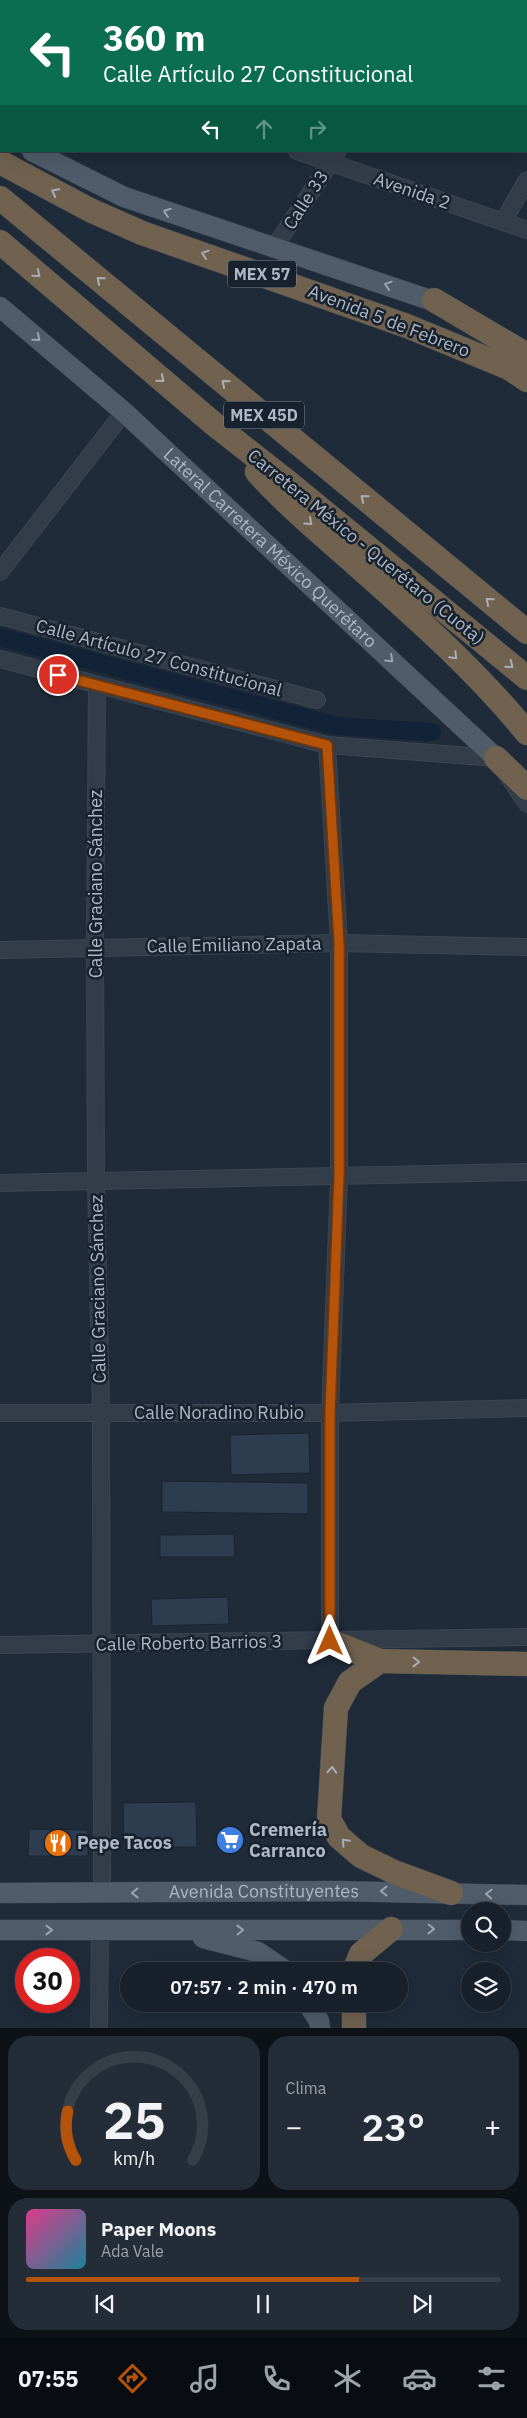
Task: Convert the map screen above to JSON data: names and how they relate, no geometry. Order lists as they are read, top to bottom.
{
  "streets": {
    "highway": [
      "MEX 57",
      "Avenida 5 de Febrero",
      "MEX 45D",
      "Carretera México - Querétaro (Cuota)"
    ],
    "main road": ["Lateral Carretera México Querétaro", "Avenida Constituyentes"],
    "street": [
      "Avenida 2",
      "Calle 33",
      "Calle Artículo 27 Constitucional",
      "Calle Graciano Sánchez",
      "Calle Emiliano Zapata",
      "Calle Noradino Rubio",
      "Calle Roberto Barrios 3"
    ]
  },
  "crossings": [
    ["Avenida 2", "Calle 33"],
    ["Calle Graciano Sánchez", "Calle Emiliano Zapata"],
    ["Calle Graciano Sánchez", "Calle Noradino Rubio"],
    ["Calle Graciano Sánchez", "Calle Roberto Barrios 3"],
    ["Calle Graciano Sánchez", "Avenida Constituyentes"]
  ],
  "one_way": ["Lateral Carretera México Querétaro"],
  "places": {
    "supermarket": ["Cremería Carranco"],
    "restaurant": ["Pepe Tacos"]
  },
  "page": {
    "turn": ["360 m", "Calle Artículo 27 Constitucional"],
    "limit": "30",
    "trip": "07:57 · 2 min · 470 m",
    "tile": "Clima",
    "heat": ["−", "23°", "+"],
    "song": ["Paper Moons", "Ada Vale"],
    "tabs": "07:55",
    "gauge": ["25", "km/h"]
  }
}
